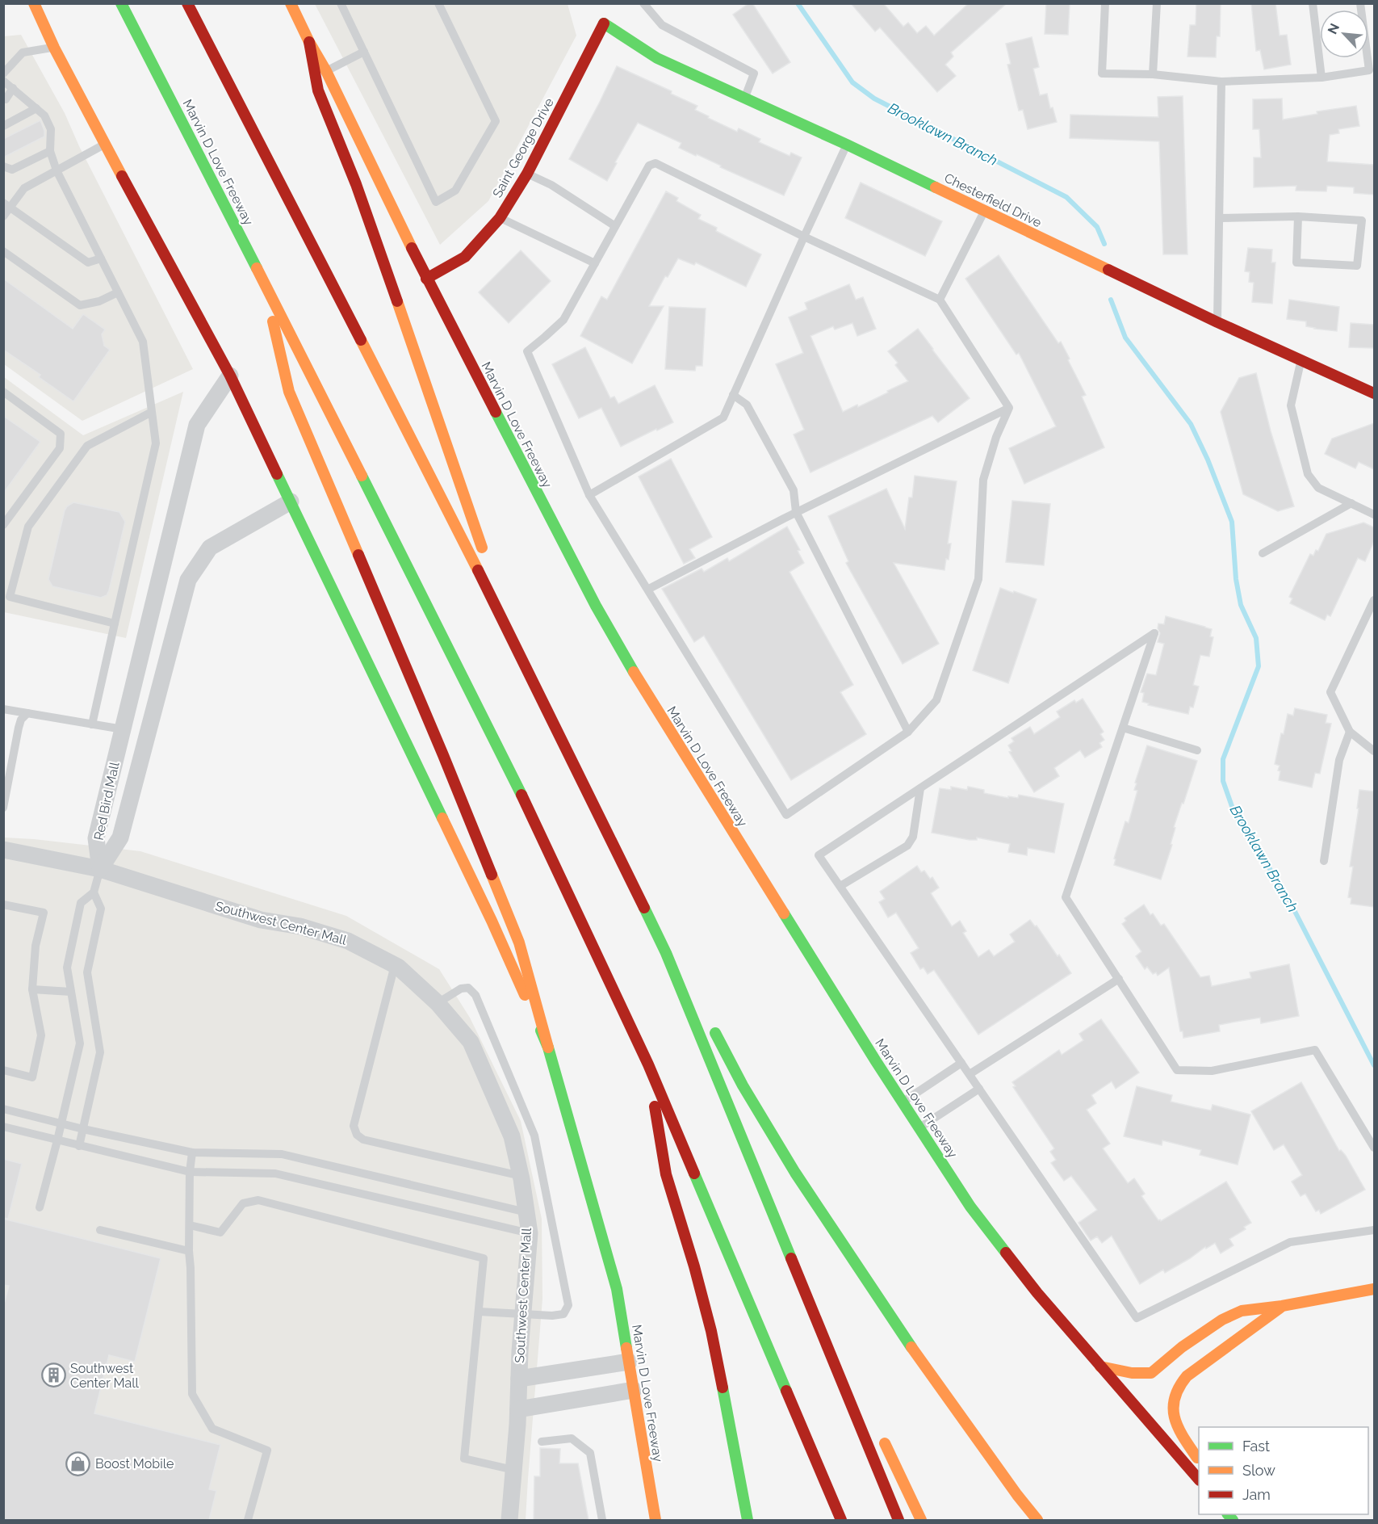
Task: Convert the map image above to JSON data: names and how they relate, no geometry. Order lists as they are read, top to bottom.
{
  "streets": {
    "main road": ["Saint George Drive", "Marvin D Love Freeway", "Chesterfield Drive"],
    "street": ["Red Bird Mall", "Southwest Center Mall"]
  },
  "crossings": [
    ["Saint George Drive", "Marvin D Love Freeway"],
    ["Saint George Drive", "Chesterfield Drive"],
    ["Marvin D Love Freeway", "Red Bird Mall"],
    ["Marvin D Love Freeway", "Southwest Center Mall"],
    ["Red Bird Mall", "Southwest Center Mall"]
  ],
  "water": ["Brooklawn Branch"],
  "places": {
    "building": ["Southwest Center Mall"],
    "shop": ["Boost Mobile"]
  },
  "legend": ["Fast", "Slow", "Jam"],
  "north": "top left"
}
